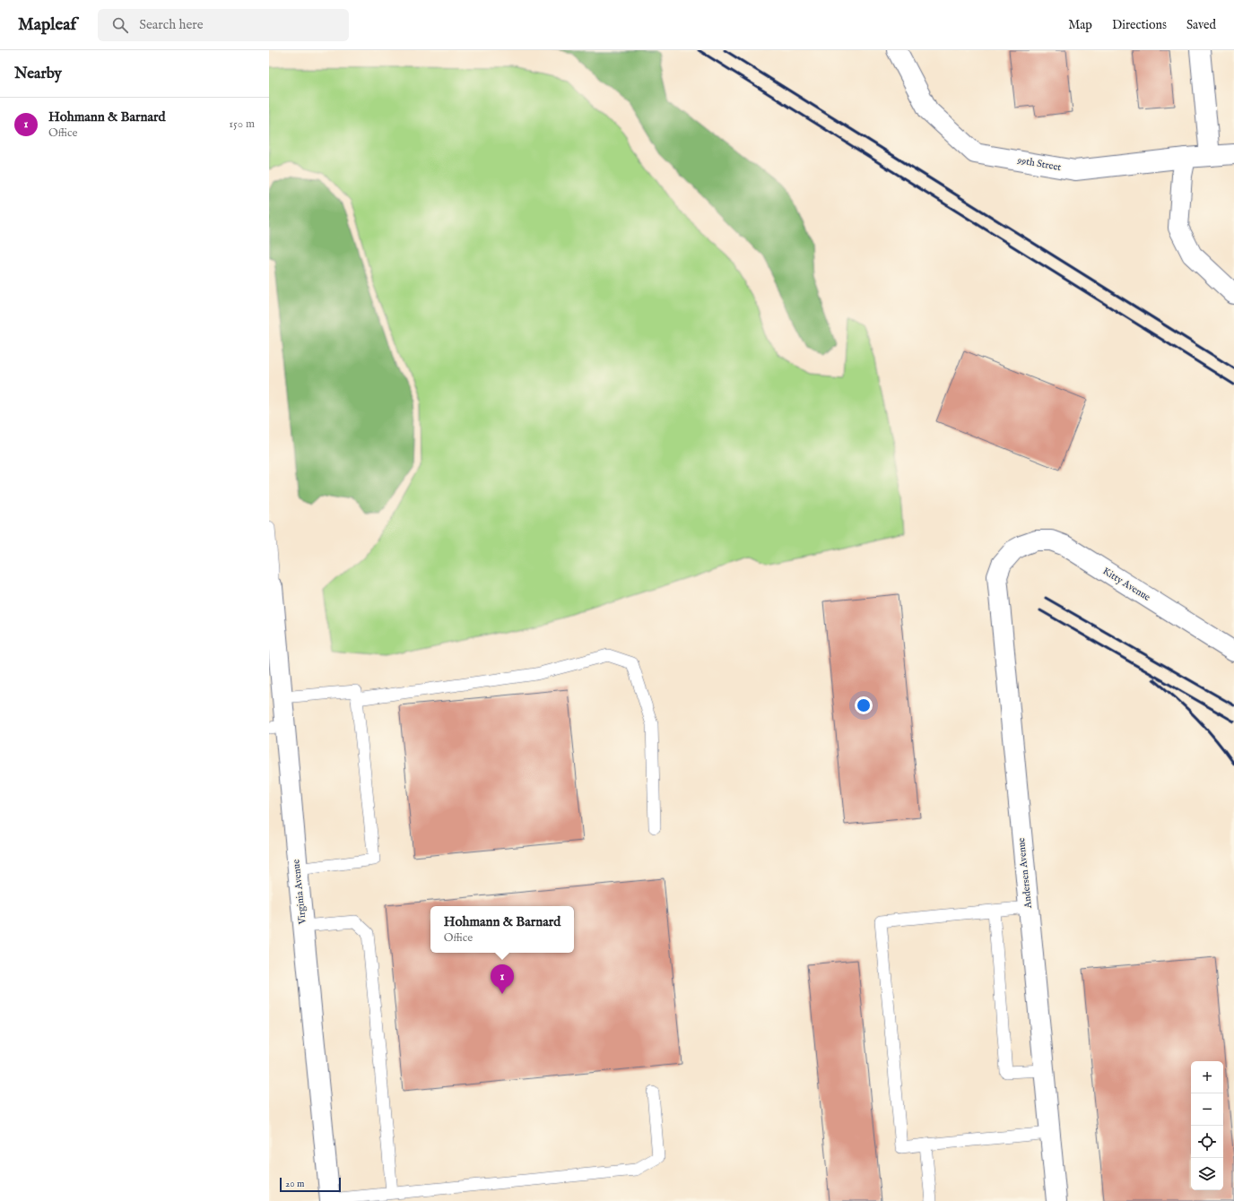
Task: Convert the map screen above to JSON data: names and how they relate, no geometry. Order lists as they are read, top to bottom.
{
  "streets": {
    "street": [
      "99th Street",
      "Kitty Avenue",
      "Andersen Avenue",
      "Virginia Avenue"
    ]
  },
  "crossings": [
    ["Kitty Avenue", "Andersen Avenue"]
  ],
  "scale_bar": "20 m",
  "page": {
    "header": "Mapleaf",
    "search": "Search here",
    "nav": ["Map", "Directions", "Saved"],
    "heading": "Nearby",
    "list": [
      {
        "mark": "1",
        "name": "Hohmann & Barnard",
        "note": "Office",
        "value": "150 m"
      }
    ],
    "popup": ["Hohmann & Barnard", "Office"],
    "pins": "1",
    "map_buttons": ["+", "−"],
    "scale": "20 m"
  }
}
